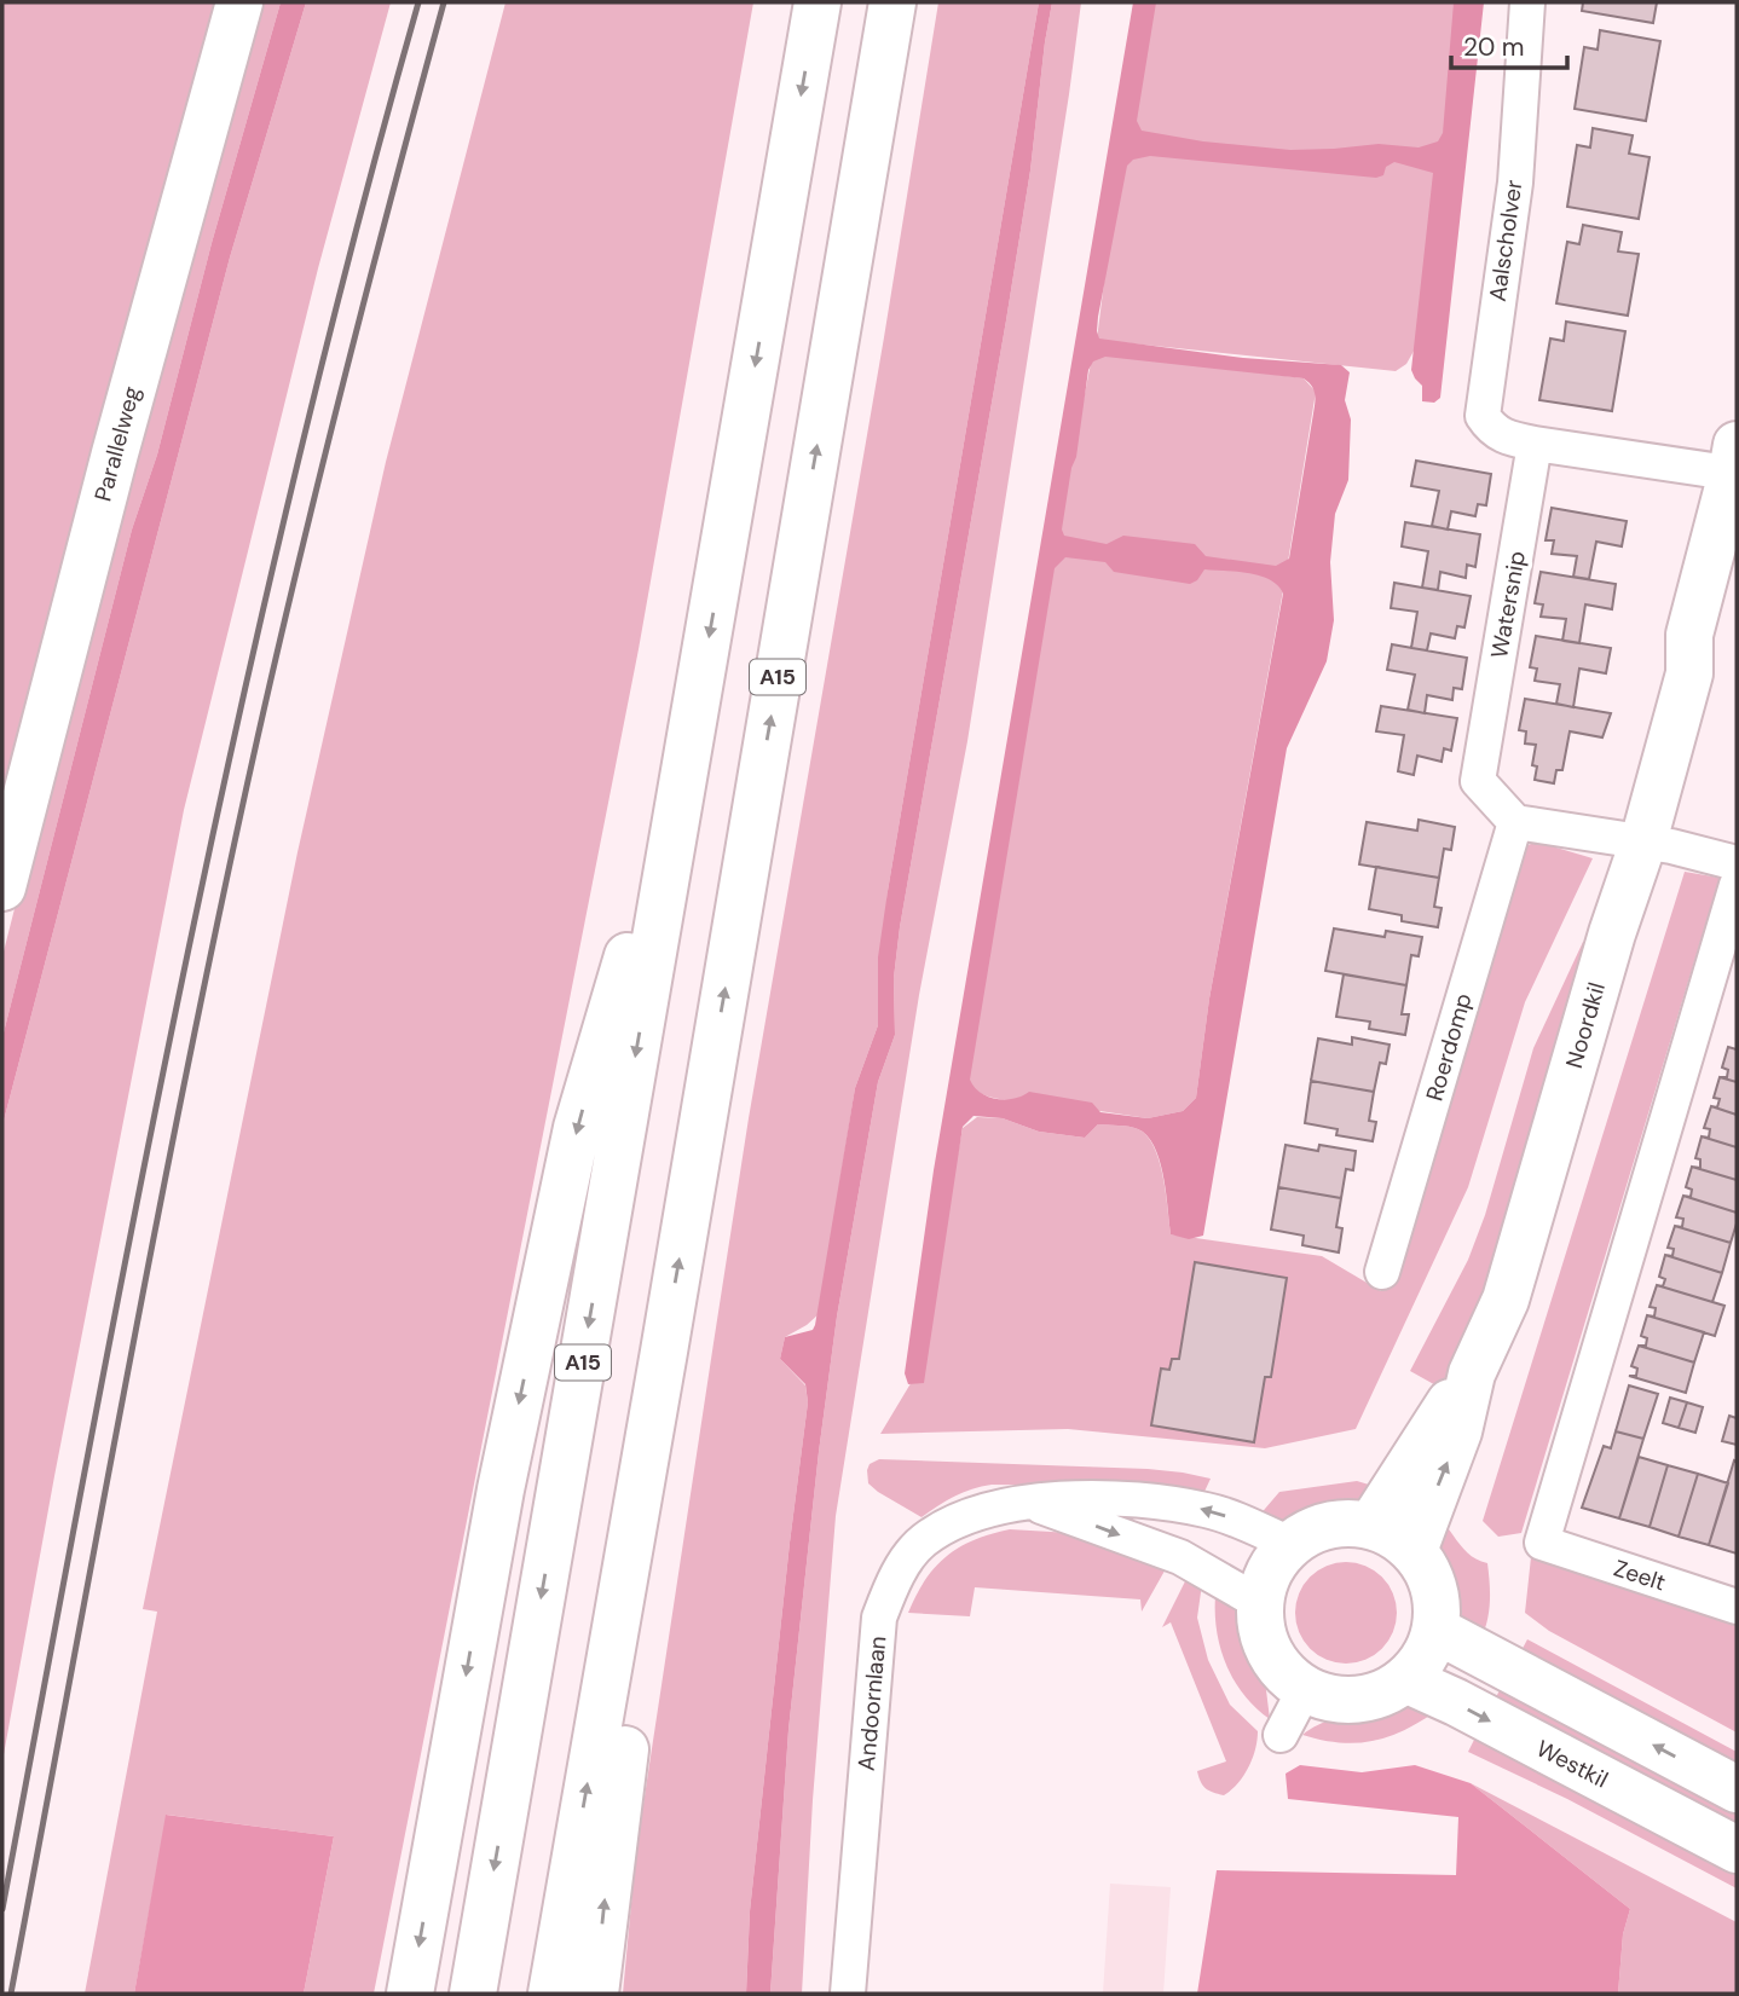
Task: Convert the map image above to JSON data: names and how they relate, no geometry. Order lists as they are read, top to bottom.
{
  "streets": {
    "main road": [
      "Parallelweg",
      "A15",
      "Noordkil",
      "Westkil"
    ],
    "street": [
      "Aalscholver",
      "Watersnip",
      "Roerdomp",
      "Zeelt",
      "Andoornlaan"
    ]
  },
  "crossings": [
    ["Aalscholver", "Watersnip"],
    ["Watersnip", "Roerdomp"],
    ["Noordkil", "Andoornlaan"],
    ["Noordkil", "Westkil"],
    ["Andoornlaan", "Westkil"]
  ],
  "scale_bar": "20 m"
}
